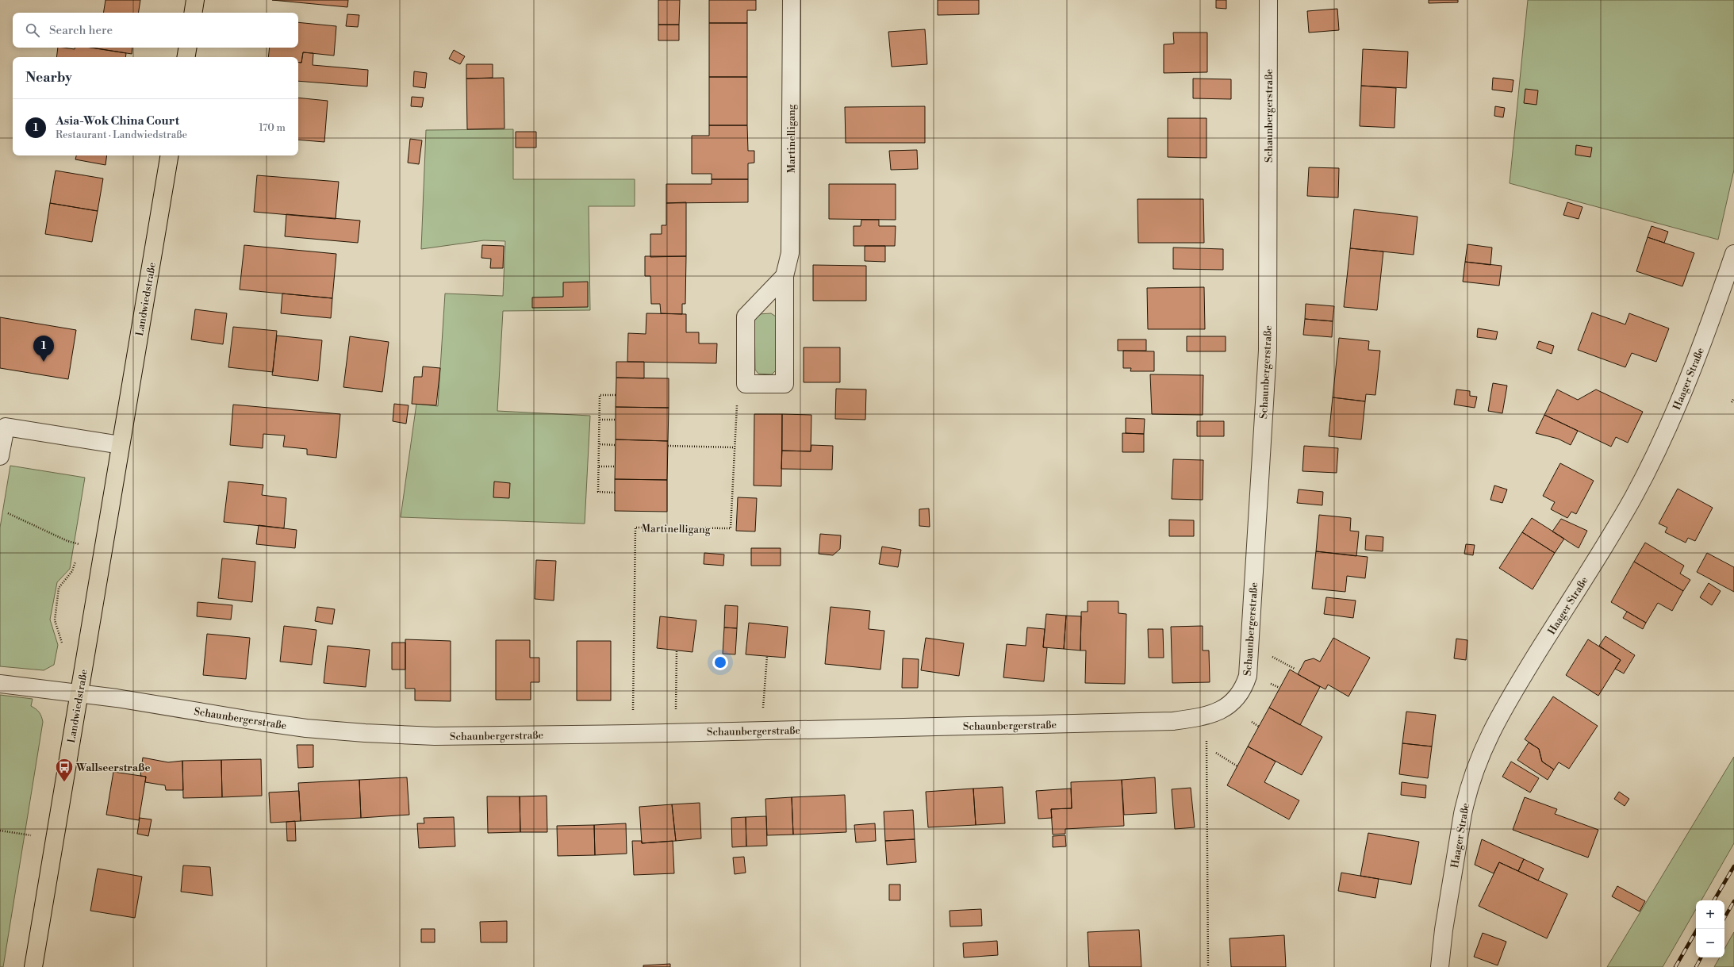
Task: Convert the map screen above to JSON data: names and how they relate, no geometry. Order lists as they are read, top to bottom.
{
  "streets": {
    "main road": ["Landwiedstraße"],
    "street": ["Schaunbergerstraße", "Martinelligang", "Haager Straße"]
  },
  "crossings": [
    ["Schaunbergerstraße", "Martinelligang"],
    ["Schaunbergerstraße", "Landwiedstraße"]
  ],
  "places": {
    "bus stop": ["Wallseerstraße"]
  },
  "page": {
    "search": "Search here",
    "heading": "Nearby",
    "list": [
      {
        "mark": "1",
        "name": "Asia-Wok China Court",
        "note": "Restaurant · Landwiedstraße",
        "value": "170 m"
      }
    ],
    "pins": "1",
    "map_buttons": ["+", "−"]
  }
}
